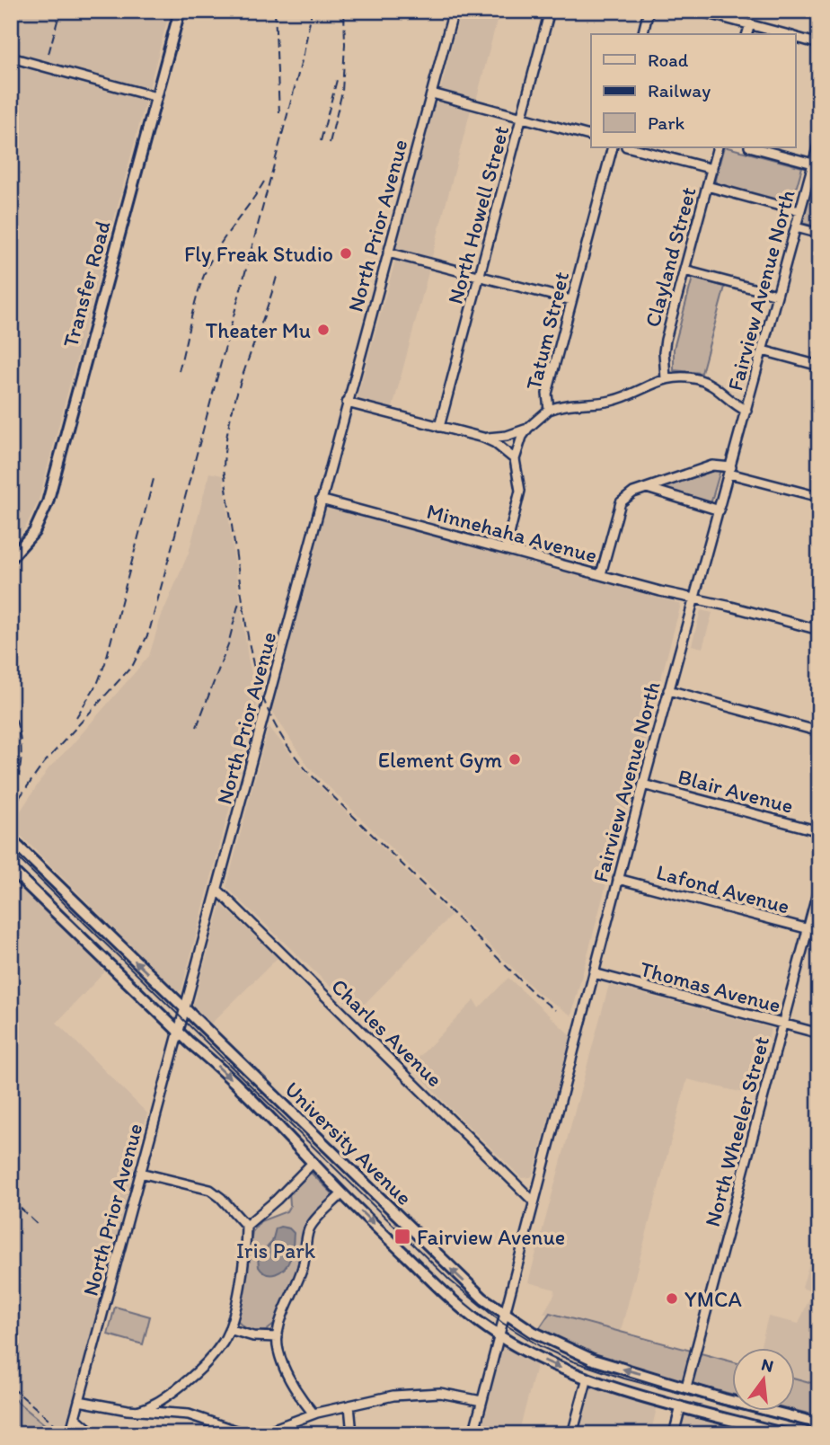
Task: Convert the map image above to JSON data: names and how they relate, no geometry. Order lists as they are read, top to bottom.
{
  "streets": {
    "main road": ["Transfer Road", "University Avenue"],
    "street": [
      "North Howell Street",
      "North Prior Avenue",
      "Clayland Street",
      "Fairview Avenue North",
      "Tatum Street",
      "Minnehaha Avenue",
      "Blair Avenue",
      "Lafond Avenue",
      "Thomas Avenue",
      "Charles Avenue",
      "North Wheeler Street"
    ]
  },
  "crossings": [
    ["North Prior Avenue", "Minnehaha Avenue"],
    ["North Prior Avenue", "Charles Avenue"],
    ["North Prior Avenue", "University Avenue"],
    ["Fairview Avenue North", "Minnehaha Avenue"],
    ["Fairview Avenue North", "Blair Avenue"],
    ["Fairview Avenue North", "Lafond Avenue"],
    ["Fairview Avenue North", "Thomas Avenue"],
    ["Fairview Avenue North", "Charles Avenue"],
    ["Fairview Avenue North", "University Avenue"],
    ["Lafond Avenue", "North Wheeler Street"],
    ["Thomas Avenue", "North Wheeler Street"],
    ["North Wheeler Street", "University Avenue"]
  ],
  "parks": ["Iris Park"],
  "places": {
    "other": [
      "Fly Freak Studio",
      "Theater Mu",
      "Element Gym",
      "YMCA"
    ],
    "transit": ["Fairview Avenue"]
  },
  "legend": ["Road", "Railway", "Park"],
  "north": "top"
}
